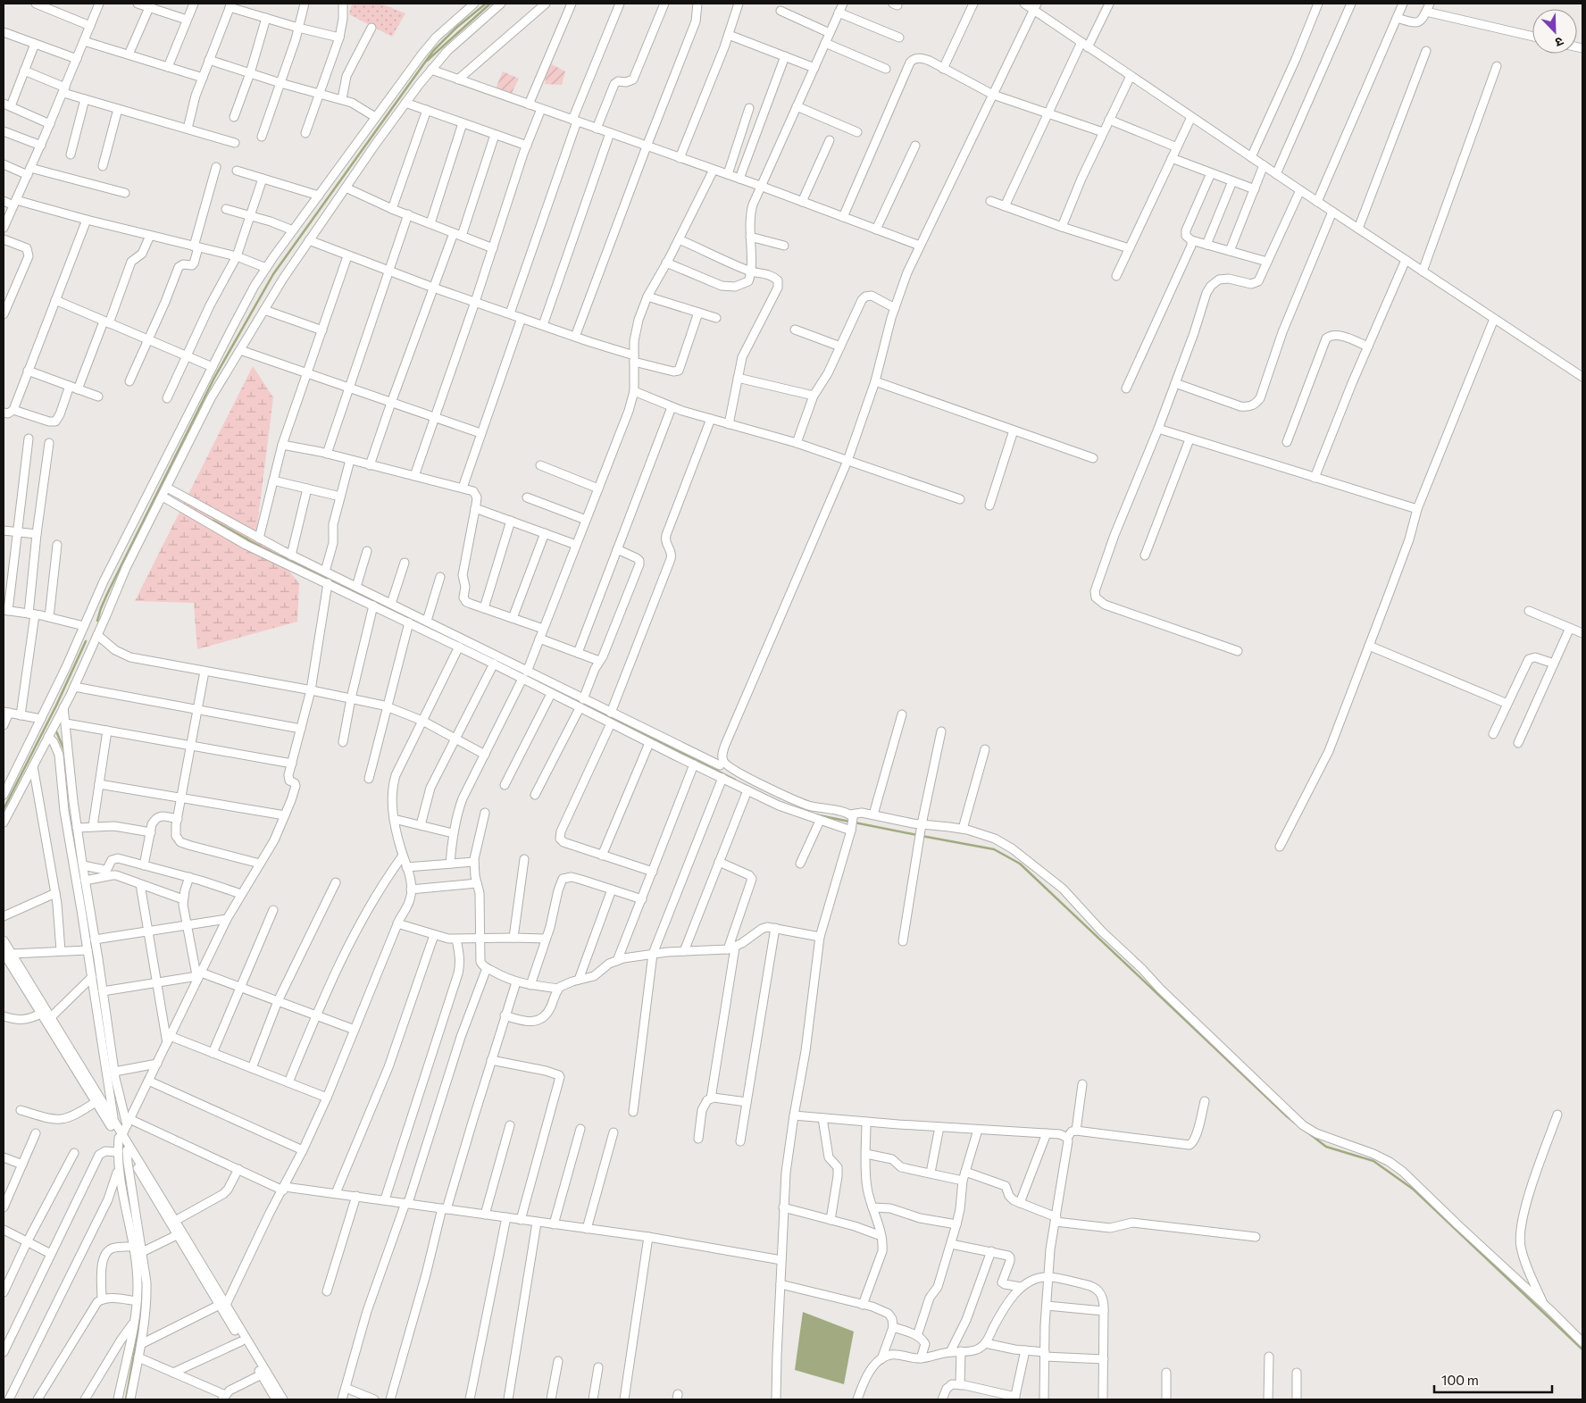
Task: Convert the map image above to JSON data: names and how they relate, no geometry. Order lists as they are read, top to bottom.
{
  "scale_bar": "100 m",
  "north": "bottom right"
}
